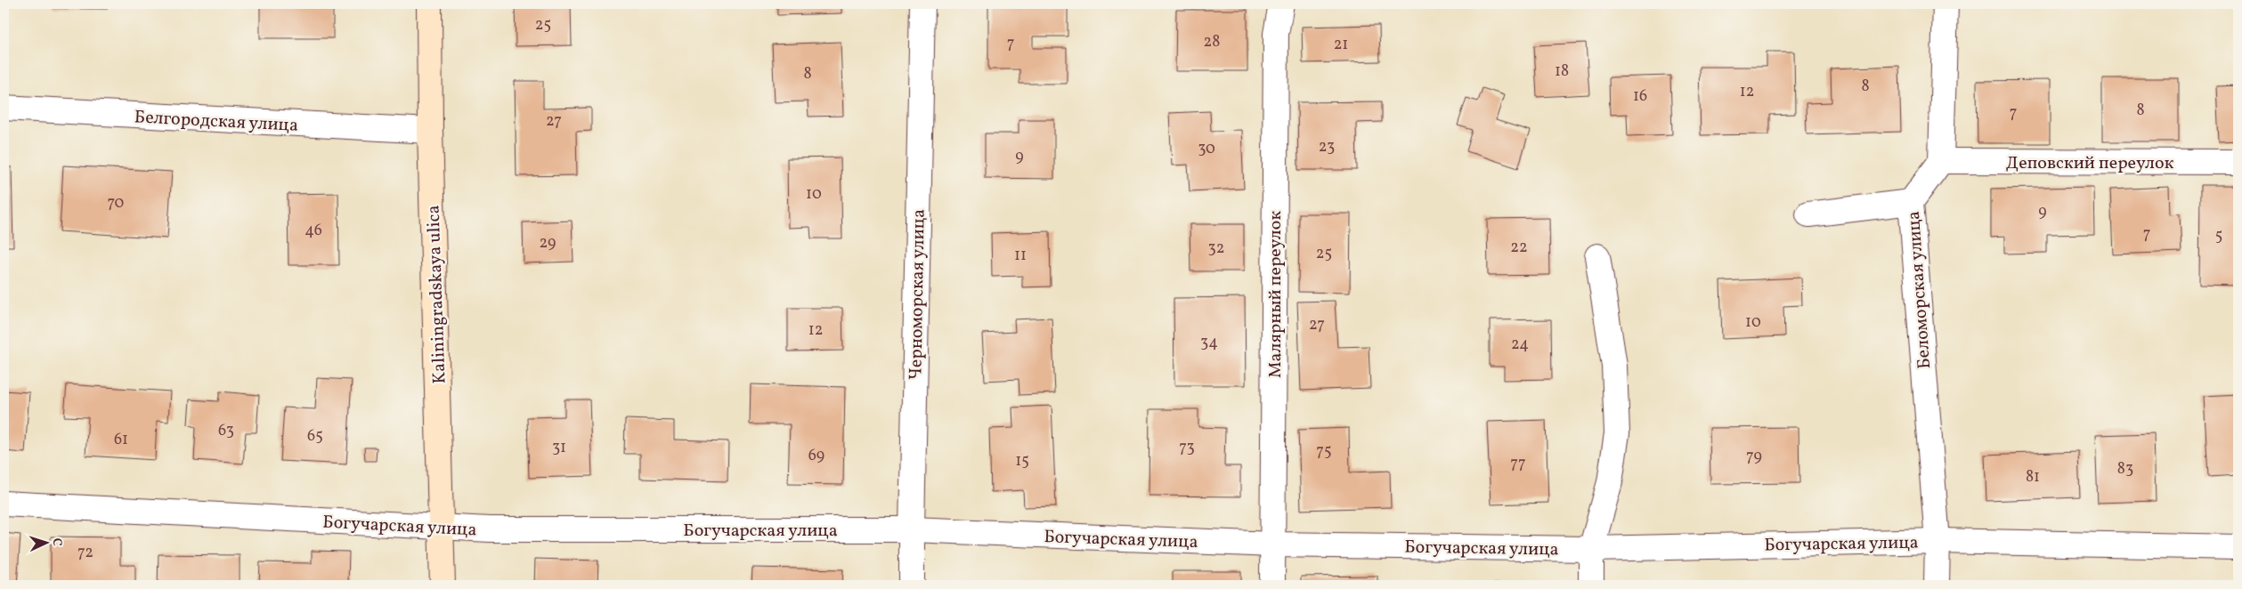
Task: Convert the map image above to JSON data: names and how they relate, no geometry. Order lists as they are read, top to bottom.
{
  "streets": {
    "main road": ["Kaliningradskaya ulica"],
    "street": [
      "Белгородская улица",
      "Деповский переулок",
      "Беломорская улица",
      "Черноморская улица",
      "Малярный переулок",
      "Богучарская улица"
    ]
  },
  "crossings": [
    ["Белгородская улица", "Kaliningradskaya ulica"],
    ["Деповский переулок", "Беломорская улица"],
    ["Беломорская улица", "Богучарская улица"],
    ["Kaliningradskaya ulica", "Богучарская улица"],
    ["Черноморская улица", "Богучарская улица"],
    ["Малярный переулок", "Богучарская улица"]
  ],
  "house_numbers": [
    "25",
    "28",
    "7",
    "21",
    "18",
    "8",
    "8",
    "12",
    "16",
    "8",
    "7",
    "27",
    "23",
    "30",
    "9",
    "10",
    "70",
    "9",
    "46",
    "7",
    "5",
    "29",
    "22",
    "32",
    "25",
    "11",
    "10",
    "27",
    "12",
    "34",
    "24",
    "63",
    "65",
    "61",
    "31",
    "73",
    "75",
    "69",
    "79",
    "15",
    "77",
    "83",
    "81",
    "72"
  ],
  "north": "right"
}
